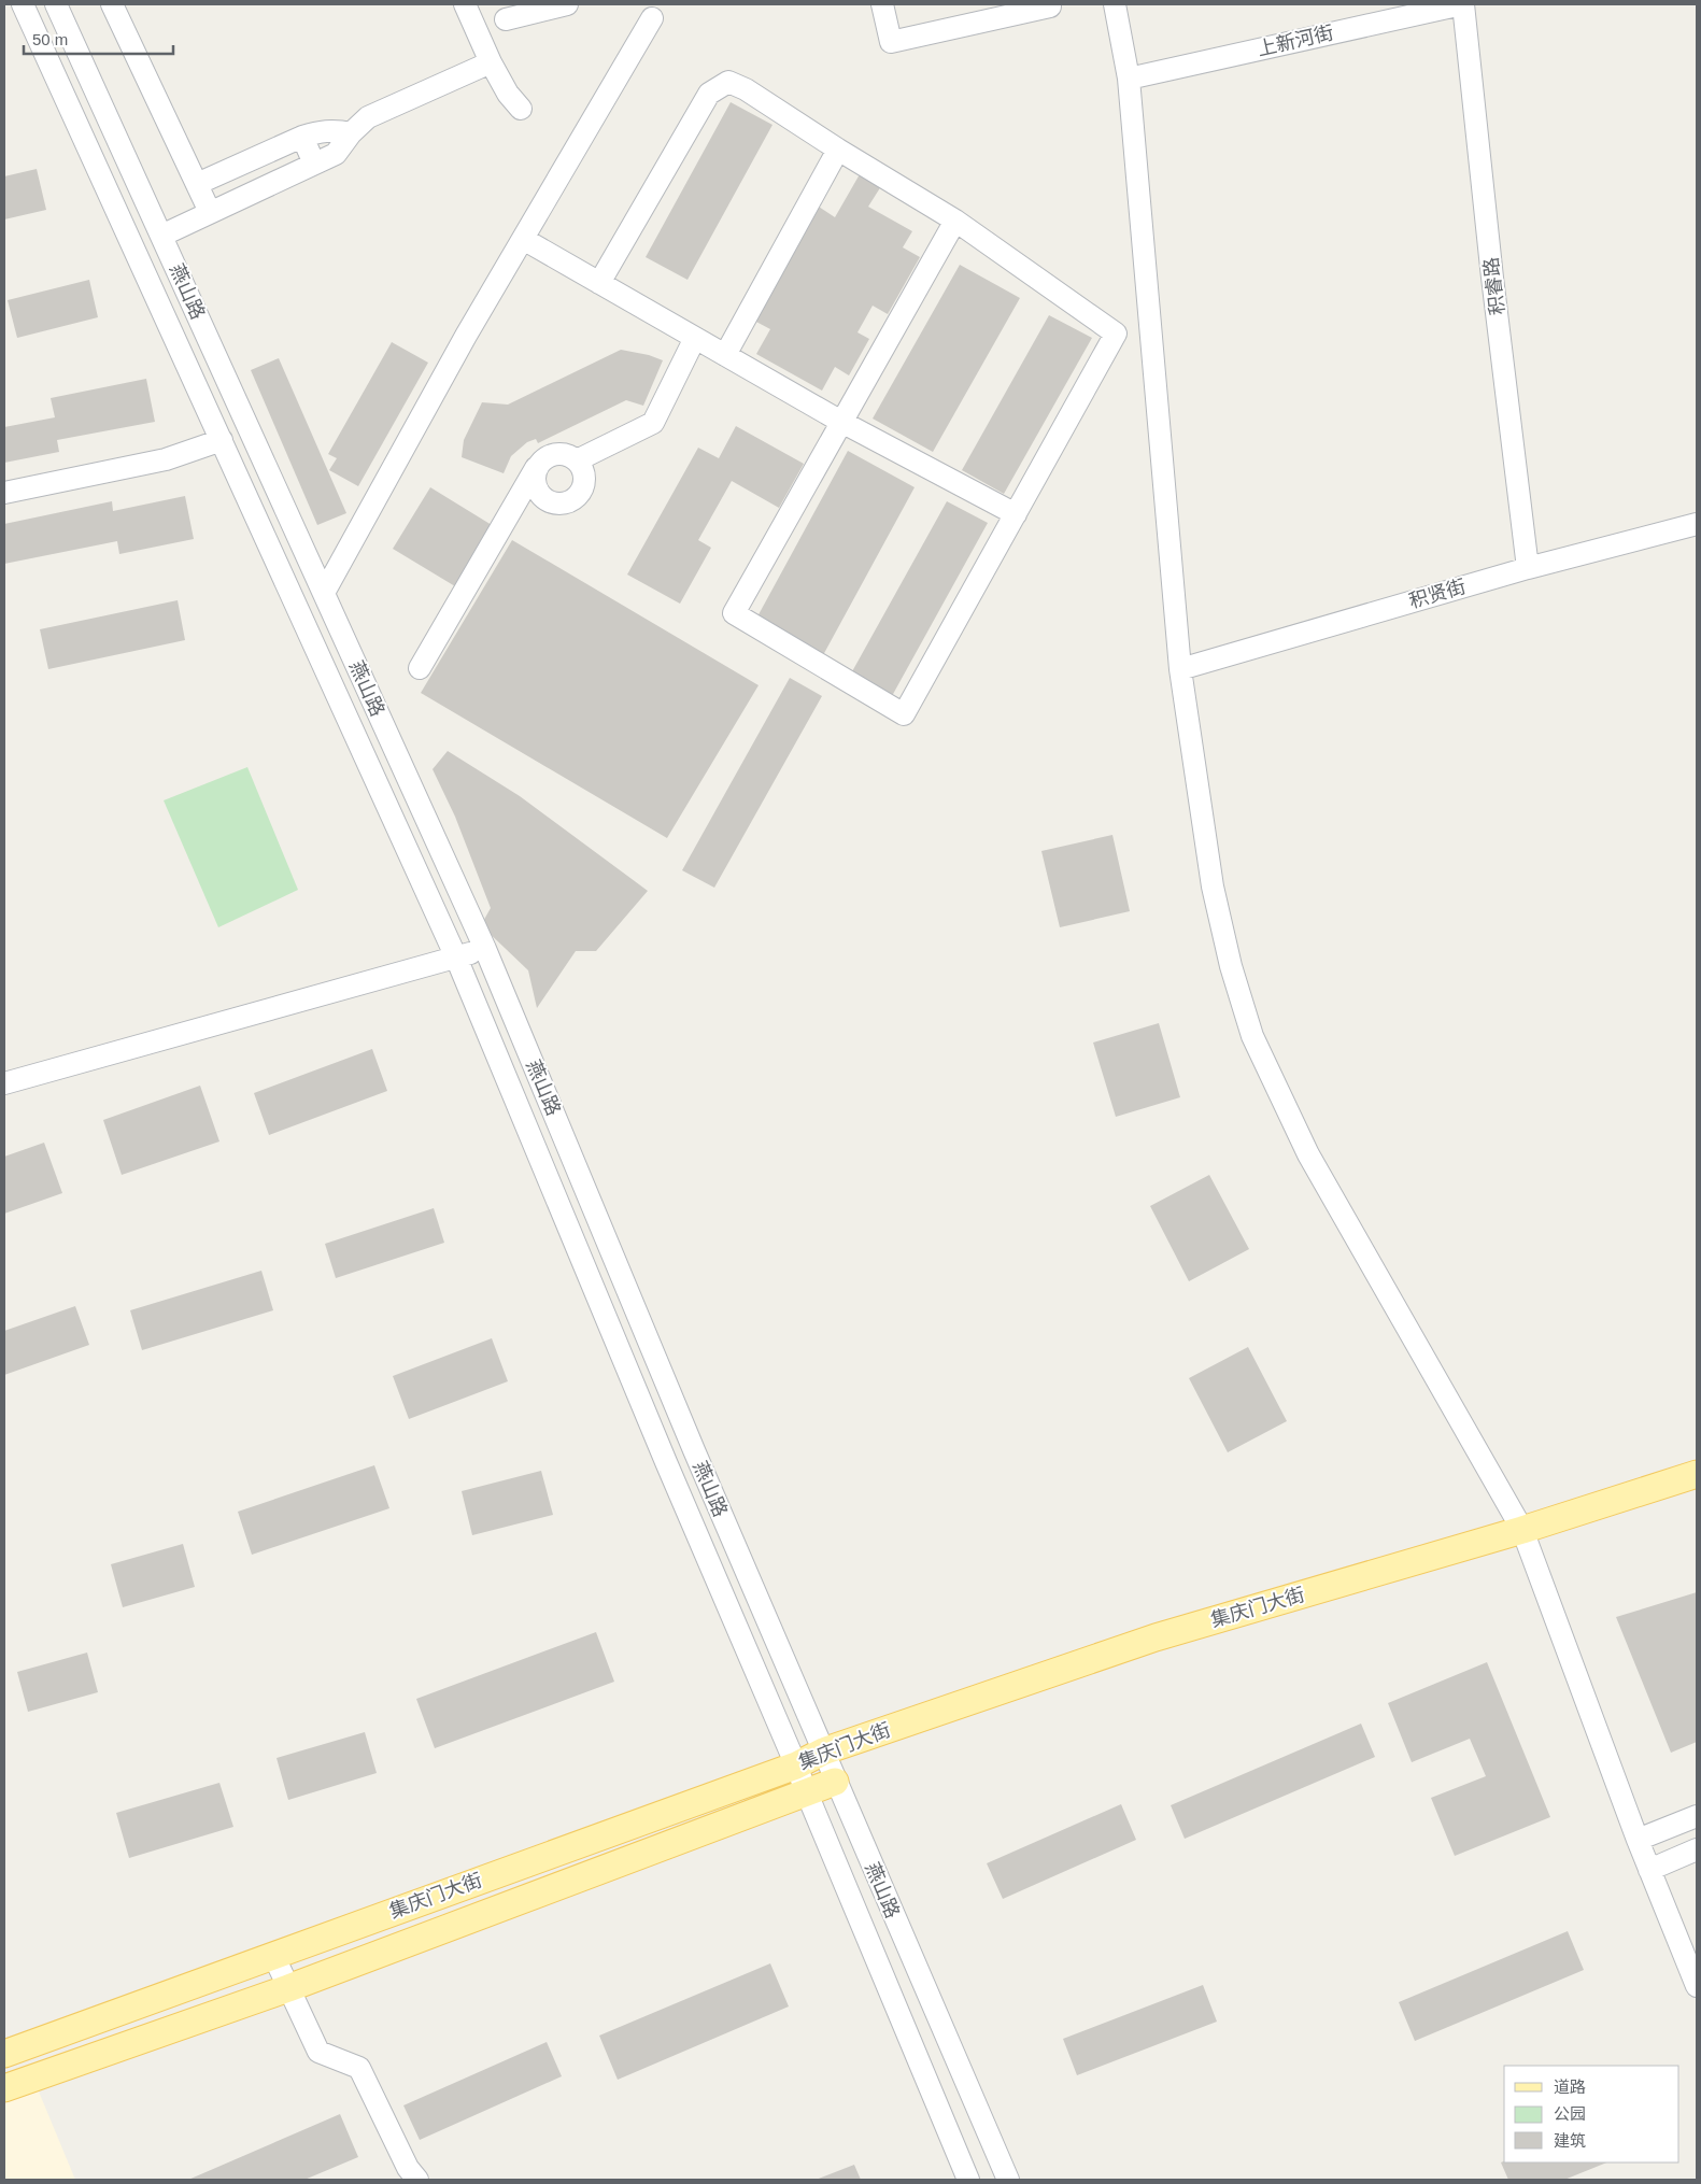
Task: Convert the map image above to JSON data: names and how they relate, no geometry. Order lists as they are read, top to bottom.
{
  "streets": {
    "main road": ["集庆门大街"],
    "street": [
      "上新河街",
      "积睿路",
      "燕山路",
      "积贤街"
    ]
  },
  "crossings": [
    ["上新河街", "积睿路"],
    ["积睿路", "积贤街"],
    ["燕山路", "集庆门大街"]
  ],
  "legend": ["道路", "公园", "建筑"],
  "scale_bar": "50 m"
}
